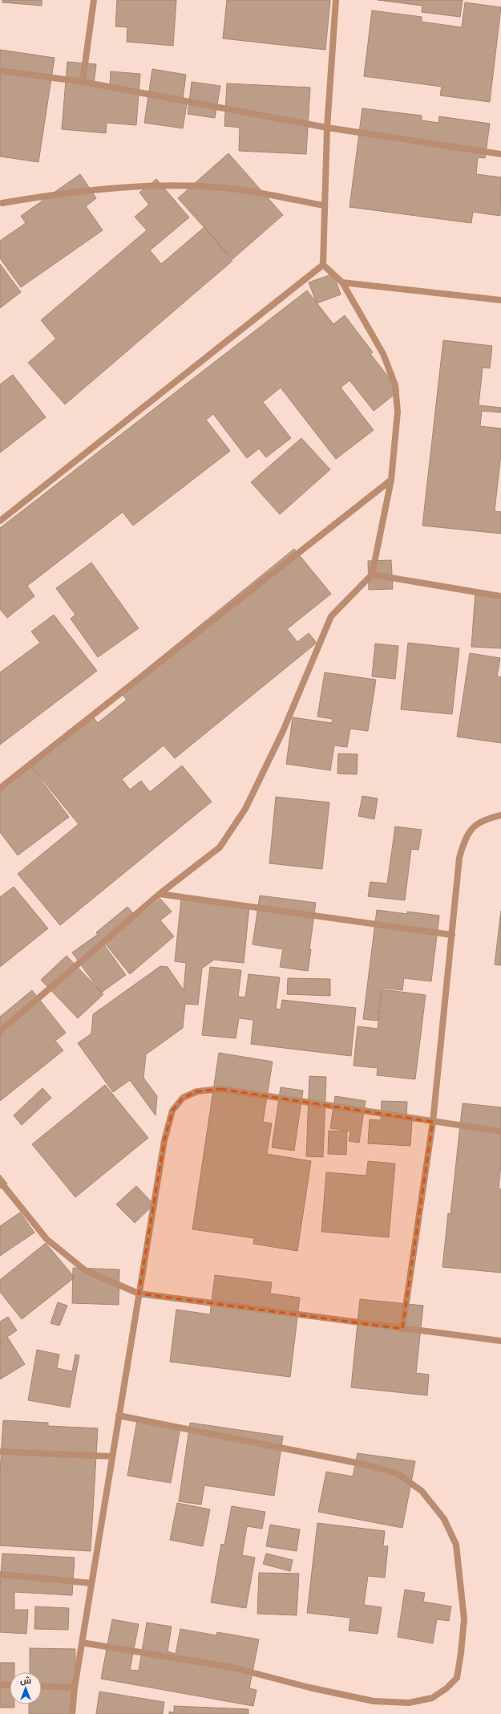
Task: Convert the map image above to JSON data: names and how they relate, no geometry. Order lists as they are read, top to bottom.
{
  "north": "top"
}
